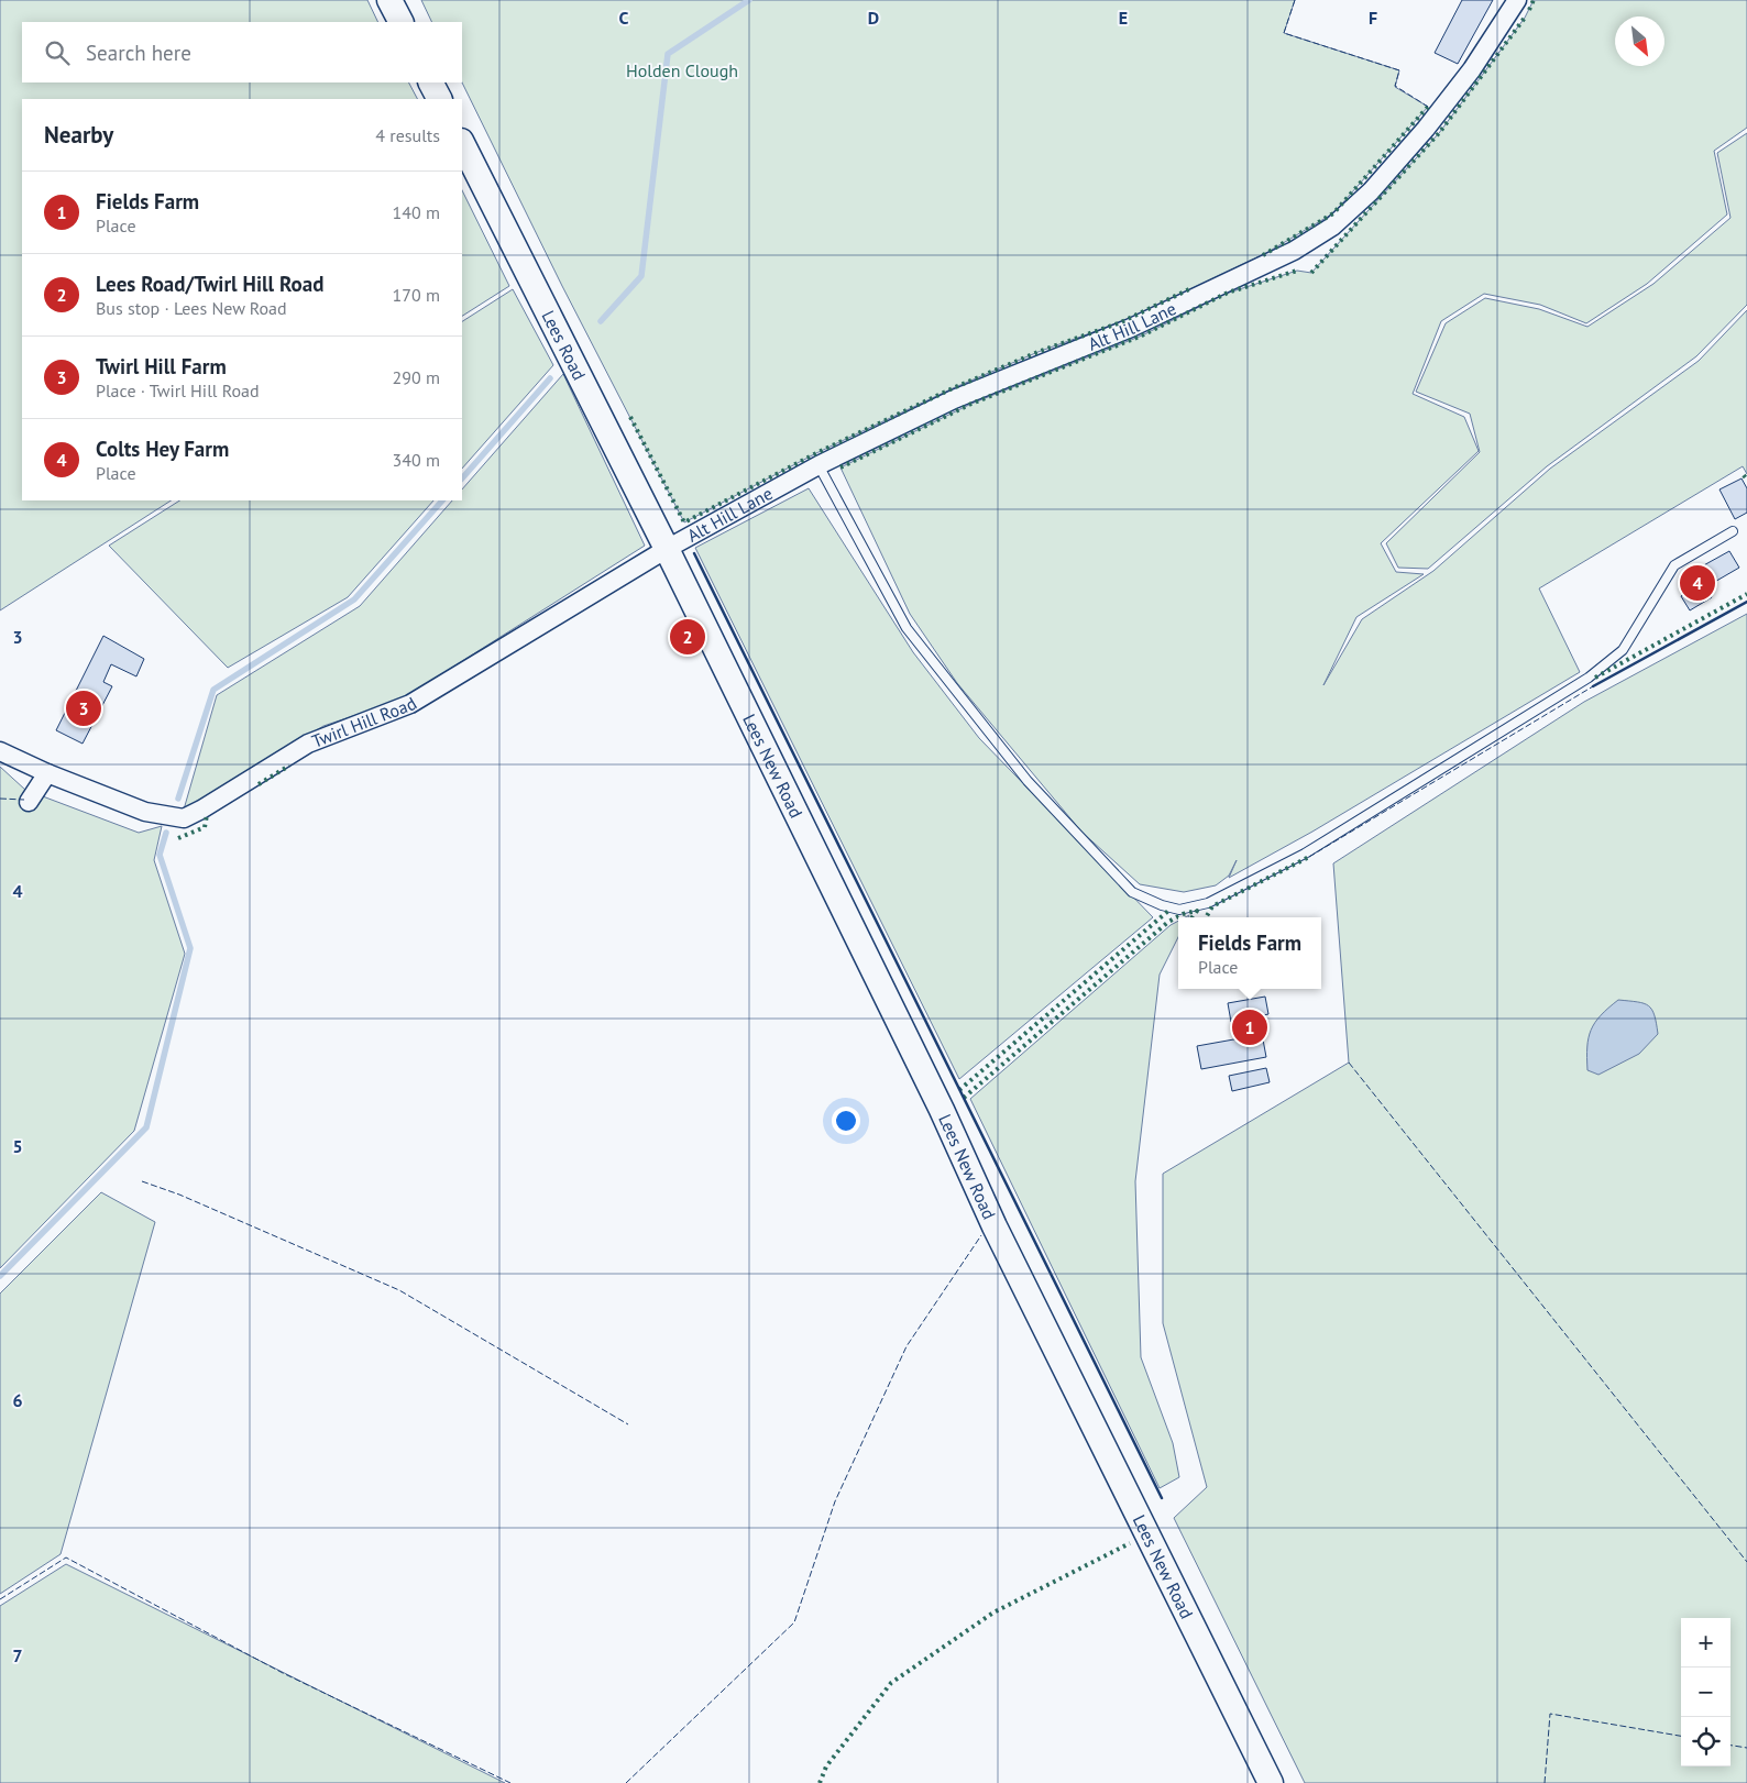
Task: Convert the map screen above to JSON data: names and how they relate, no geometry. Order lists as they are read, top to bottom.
{
  "streets": {
    "main road": ["Lees Road", "Lees New Road"],
    "street": ["Alt Hill Lane", "Twirl Hill Road"]
  },
  "crossings": [
    ["Alt Hill Lane", "Lees Road"],
    ["Alt Hill Lane", "Twirl Hill Road"],
    ["Alt Hill Lane", "Lees New Road"],
    ["Lees Road", "Twirl Hill Road"],
    ["Lees Road", "Lees New Road"],
    ["Twirl Hill Road", "Lees New Road"]
  ],
  "parks": ["Holden Clough"],
  "north": "bottom right",
  "page": {
    "search": "Search here",
    "heading": ["Nearby", "4 results"],
    "list": [
      {
        "mark": "1",
        "name": "Fields Farm",
        "note": "Place",
        "value": "140 m"
      },
      {
        "mark": "2",
        "name": "Lees Road/Twirl Hill Road",
        "note": "Bus stop · Lees New Road",
        "value": "170 m"
      },
      {
        "mark": "3",
        "name": "Twirl Hill Farm",
        "note": "Place · Twirl Hill Road",
        "value": "290 m"
      },
      {
        "mark": "4",
        "name": "Colts Hey Farm",
        "note": "Place",
        "value": "340 m"
      }
    ],
    "pins": [
      "4",
      "2",
      "3",
      "1"
    ],
    "popup": ["Fields Farm", "Place"],
    "map_buttons": ["+", "−"]
  },
  "grid": {
    "columns": [
      "C",
      "D",
      "E",
      "F"
    ],
    "rows": [
      "3",
      "4",
      "5",
      "6",
      "7"
    ]
  }
}
